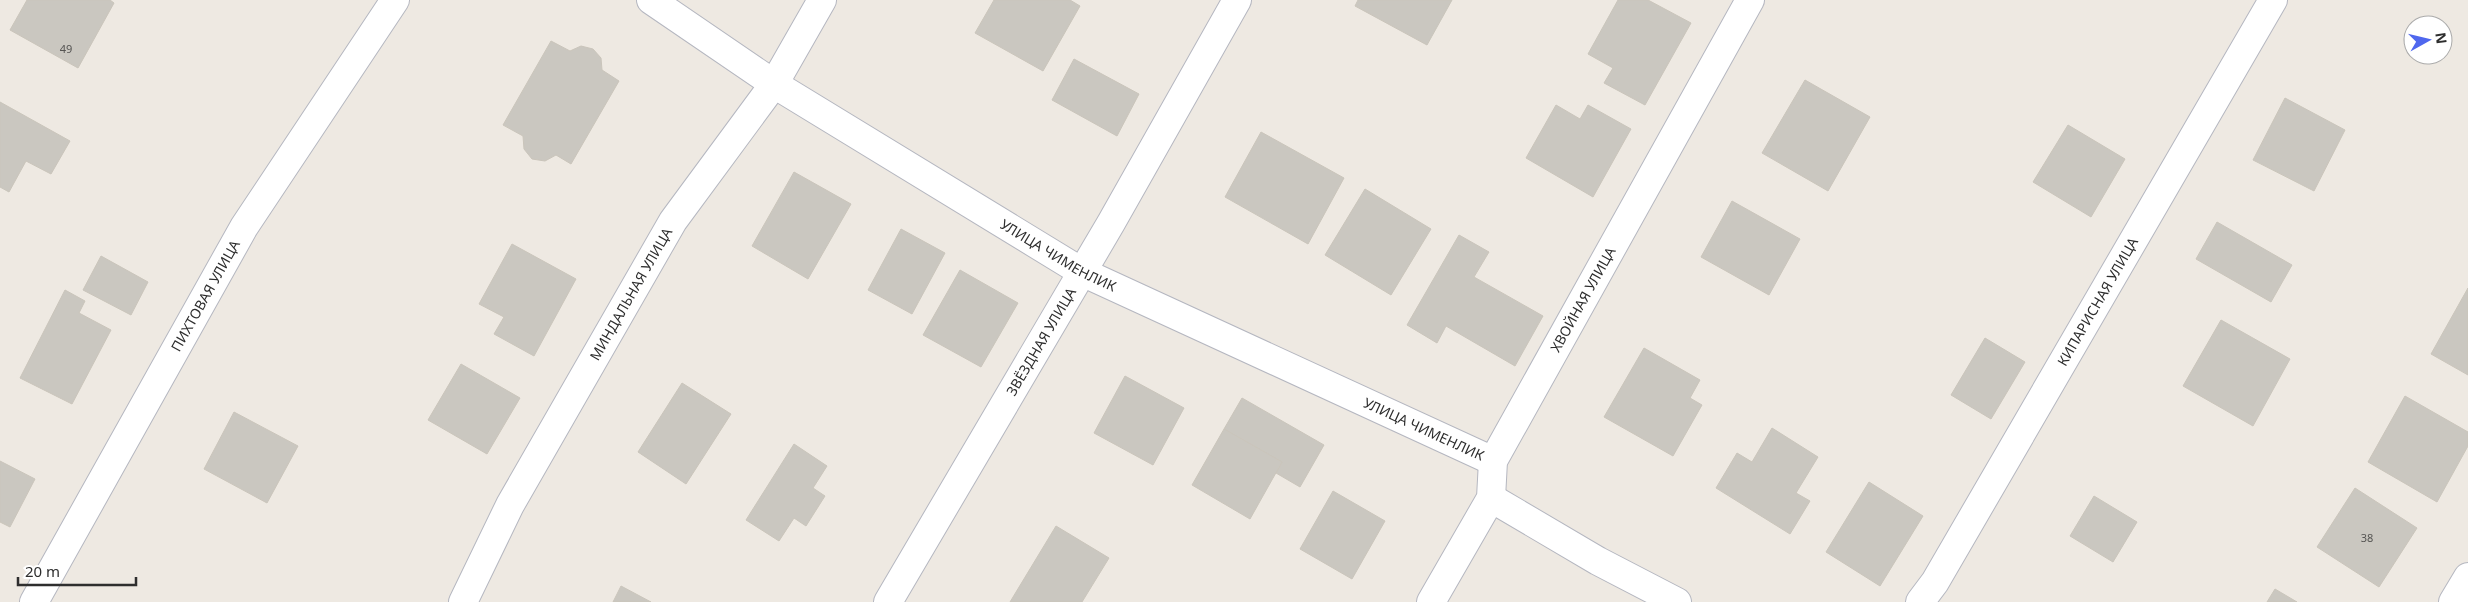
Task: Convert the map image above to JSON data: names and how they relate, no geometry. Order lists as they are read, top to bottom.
{
  "streets": {
    "street": [
      "УЛИЦА ЧИМЕНЛИК",
      "МИНДАЛЬНАЯ УЛИЦА",
      "ПИХТОВАЯ УЛИЦА",
      "ХВОЙНАЯ УЛИЦА",
      "КИПАРИСНАЯ УЛИЦА",
      "ЗВЁЗДНАЯ УЛИЦА"
    ]
  },
  "crossings": [
    ["УЛИЦА ЧИМЕНЛИК", "МИНДАЛЬНАЯ УЛИЦА"],
    ["УЛИЦА ЧИМЕНЛИК", "ХВОЙНАЯ УЛИЦА"],
    ["УЛИЦА ЧИМЕНЛИК", "ЗВЁЗДНАЯ УЛИЦА"]
  ],
  "house_numbers": ["49", "38"],
  "scale_bar": "20 m",
  "north": "right"
}
